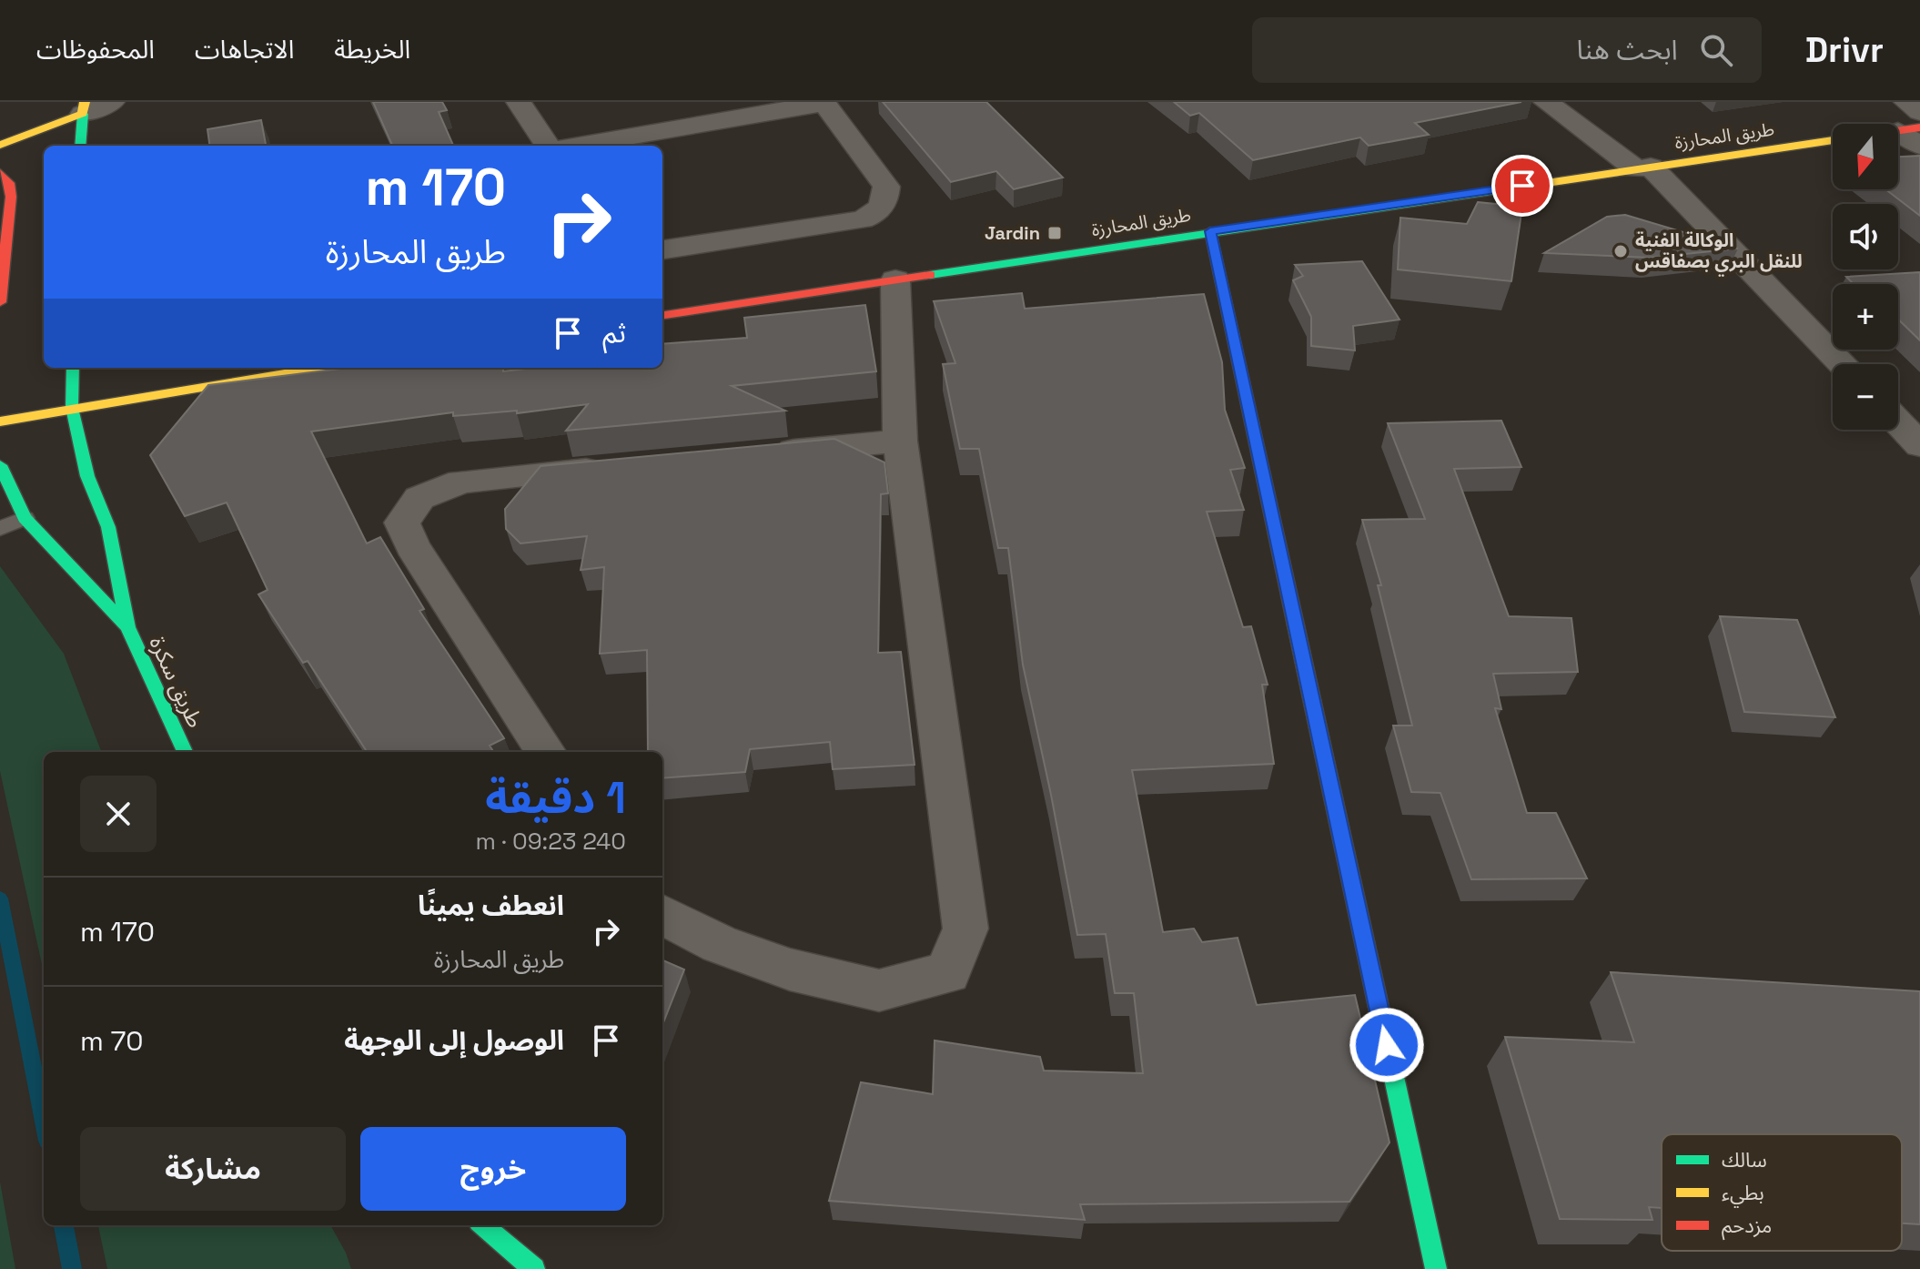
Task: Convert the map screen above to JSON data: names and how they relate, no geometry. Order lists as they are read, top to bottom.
{
  "streets": {
    "main road": ["طريق المحارزة", "طريق سكرة"]
  },
  "places": {
    "transit": ["Jardin"],
    "other": ["الوكالة الفنية للنقل البري بصفاقس"]
  },
  "legend": ["سالك", "بطيء", "مزدحم"],
  "north": "bottom",
  "page": {
    "header": "Drivr",
    "search": "ابحث هنا",
    "nav": ["الخريطة", "الاتجاهات", "المحفوظات"],
    "map_buttons": ["+", "−"],
    "turn": ["170 m", "طريق المحارزة"],
    "then": "ثم",
    "heading": ["1 دقيقة", "240 m · 09:23"],
    "list": [
      {
        "name": "انعطف يمينًا",
        "note": "طريق المحارزة",
        "value": "170 m"
      },
      {
        "name": "الوصول إلى الوجهة",
        "value": "70 m"
      }
    ],
    "buttons": ["خروج", "مشاركة"]
  }
}
